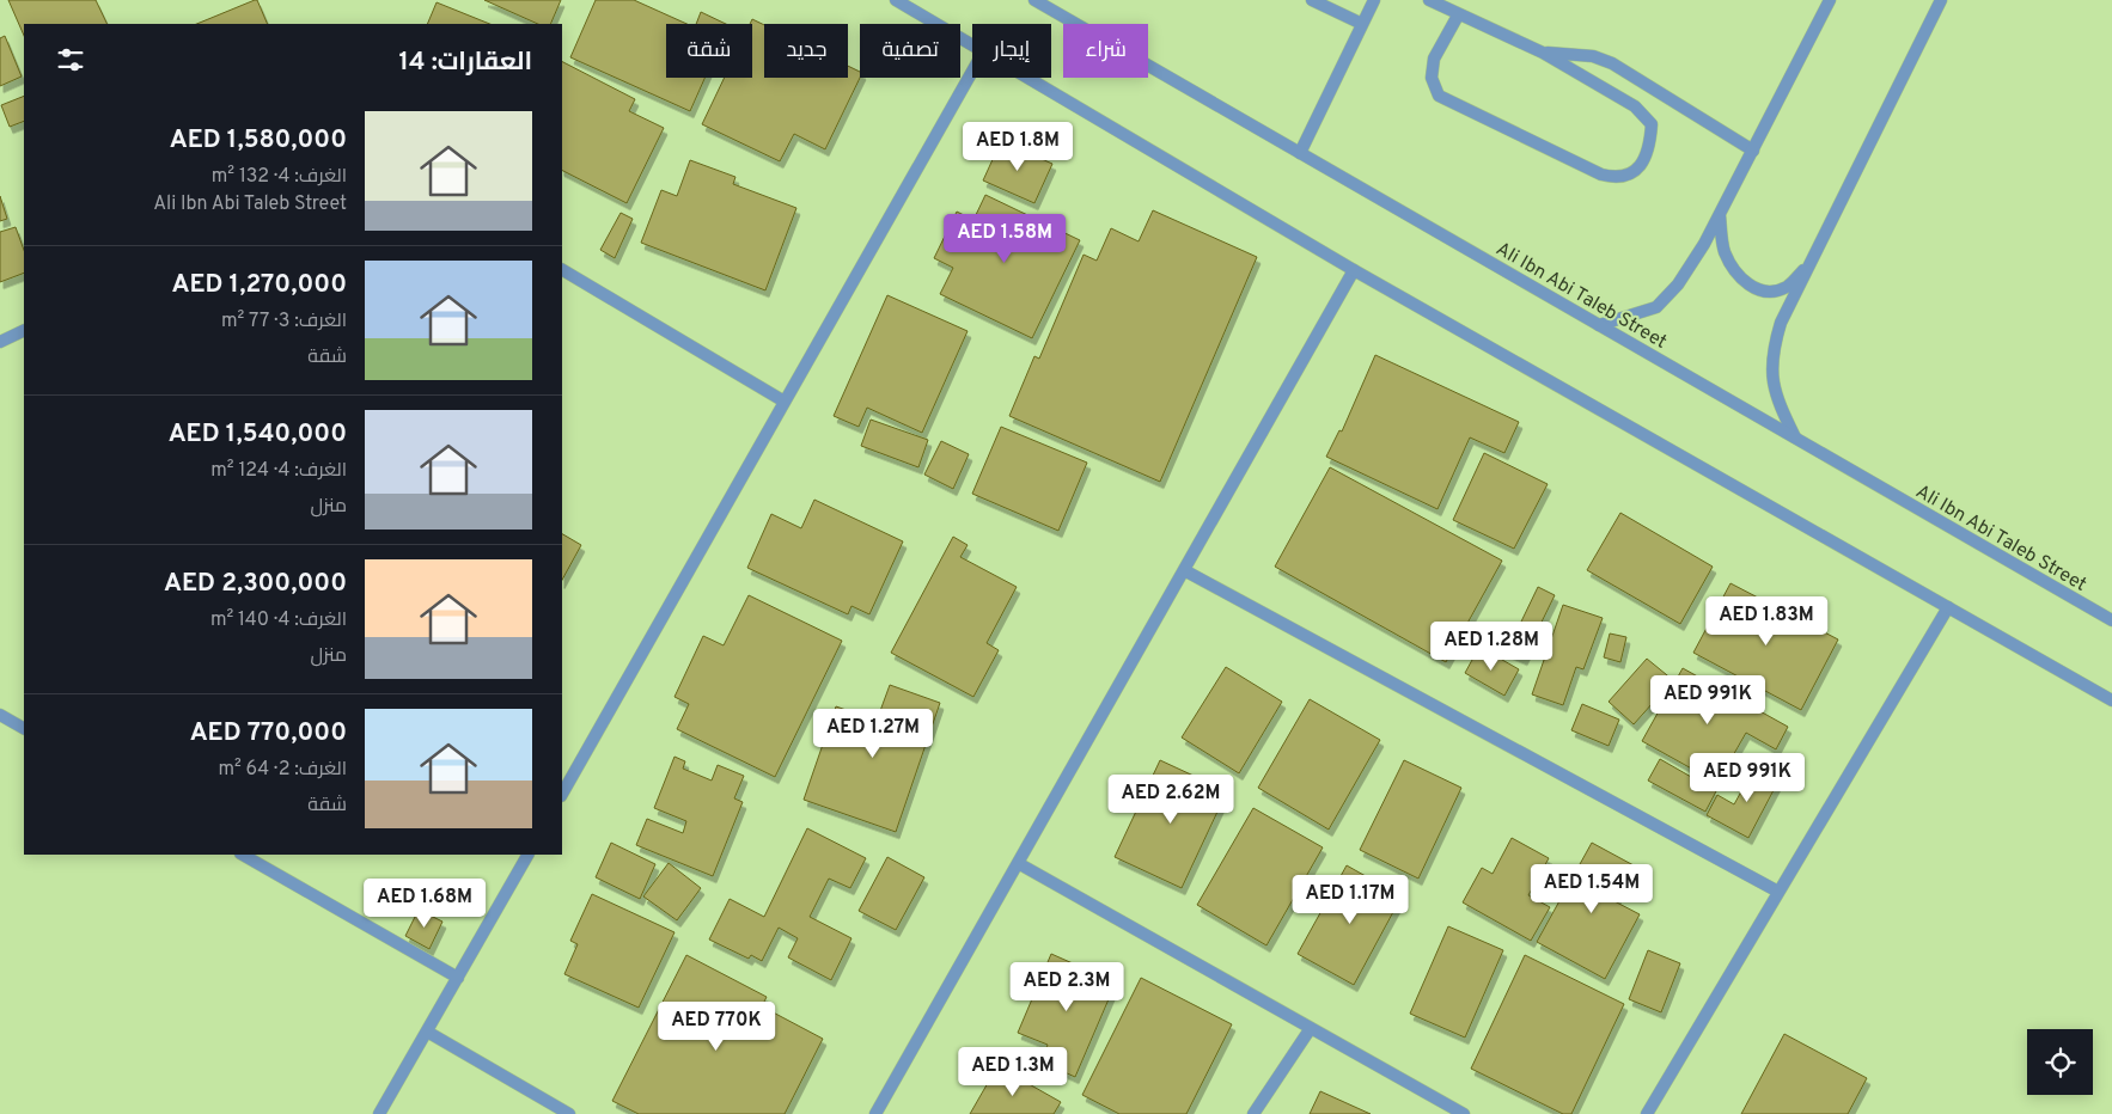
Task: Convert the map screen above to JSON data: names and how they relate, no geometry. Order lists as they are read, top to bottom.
{
  "streets": {
    "street": ["Ali Ibn Abi Taleb Street"]
  },
  "page": {
    "chip": [
      "شراء",
      "إيجار",
      "تصفية",
      "جديد",
      "شقة"
    ],
    "heading": "العقارات: 14",
    "list": [
      {
        "name": "AED 1,580,000",
        "note": "الغرف: 4 · 132 m² · Ali Ibn Abi Taleb Street"
      },
      {
        "name": "AED 1,270,000",
        "note": "الغرف: 3 · 77 m² · شقة"
      },
      {
        "name": "AED 1,540,000",
        "note": "الغرف: 4 · 124 m² · منزل"
      },
      {
        "name": "AED 2,300,000",
        "note": "الغرف: 4 · 140 m² · منزل"
      },
      {
        "name": "AED 770,000",
        "note": "الغرف: 2 · 64 m² · شقة"
      }
    ],
    "price": [
      "AED 1.8M",
      "AED 1.58M",
      "AED 1.83M",
      "AED 1.28M",
      "AED 991K",
      "AED 1.27M",
      "AED 991K",
      "AED 2.62M",
      "AED 1.54M",
      "AED 1.17M",
      "AED 1.68M",
      "AED 2.3M",
      "AED 770K",
      "AED 1.3M"
    ]
  }
}
